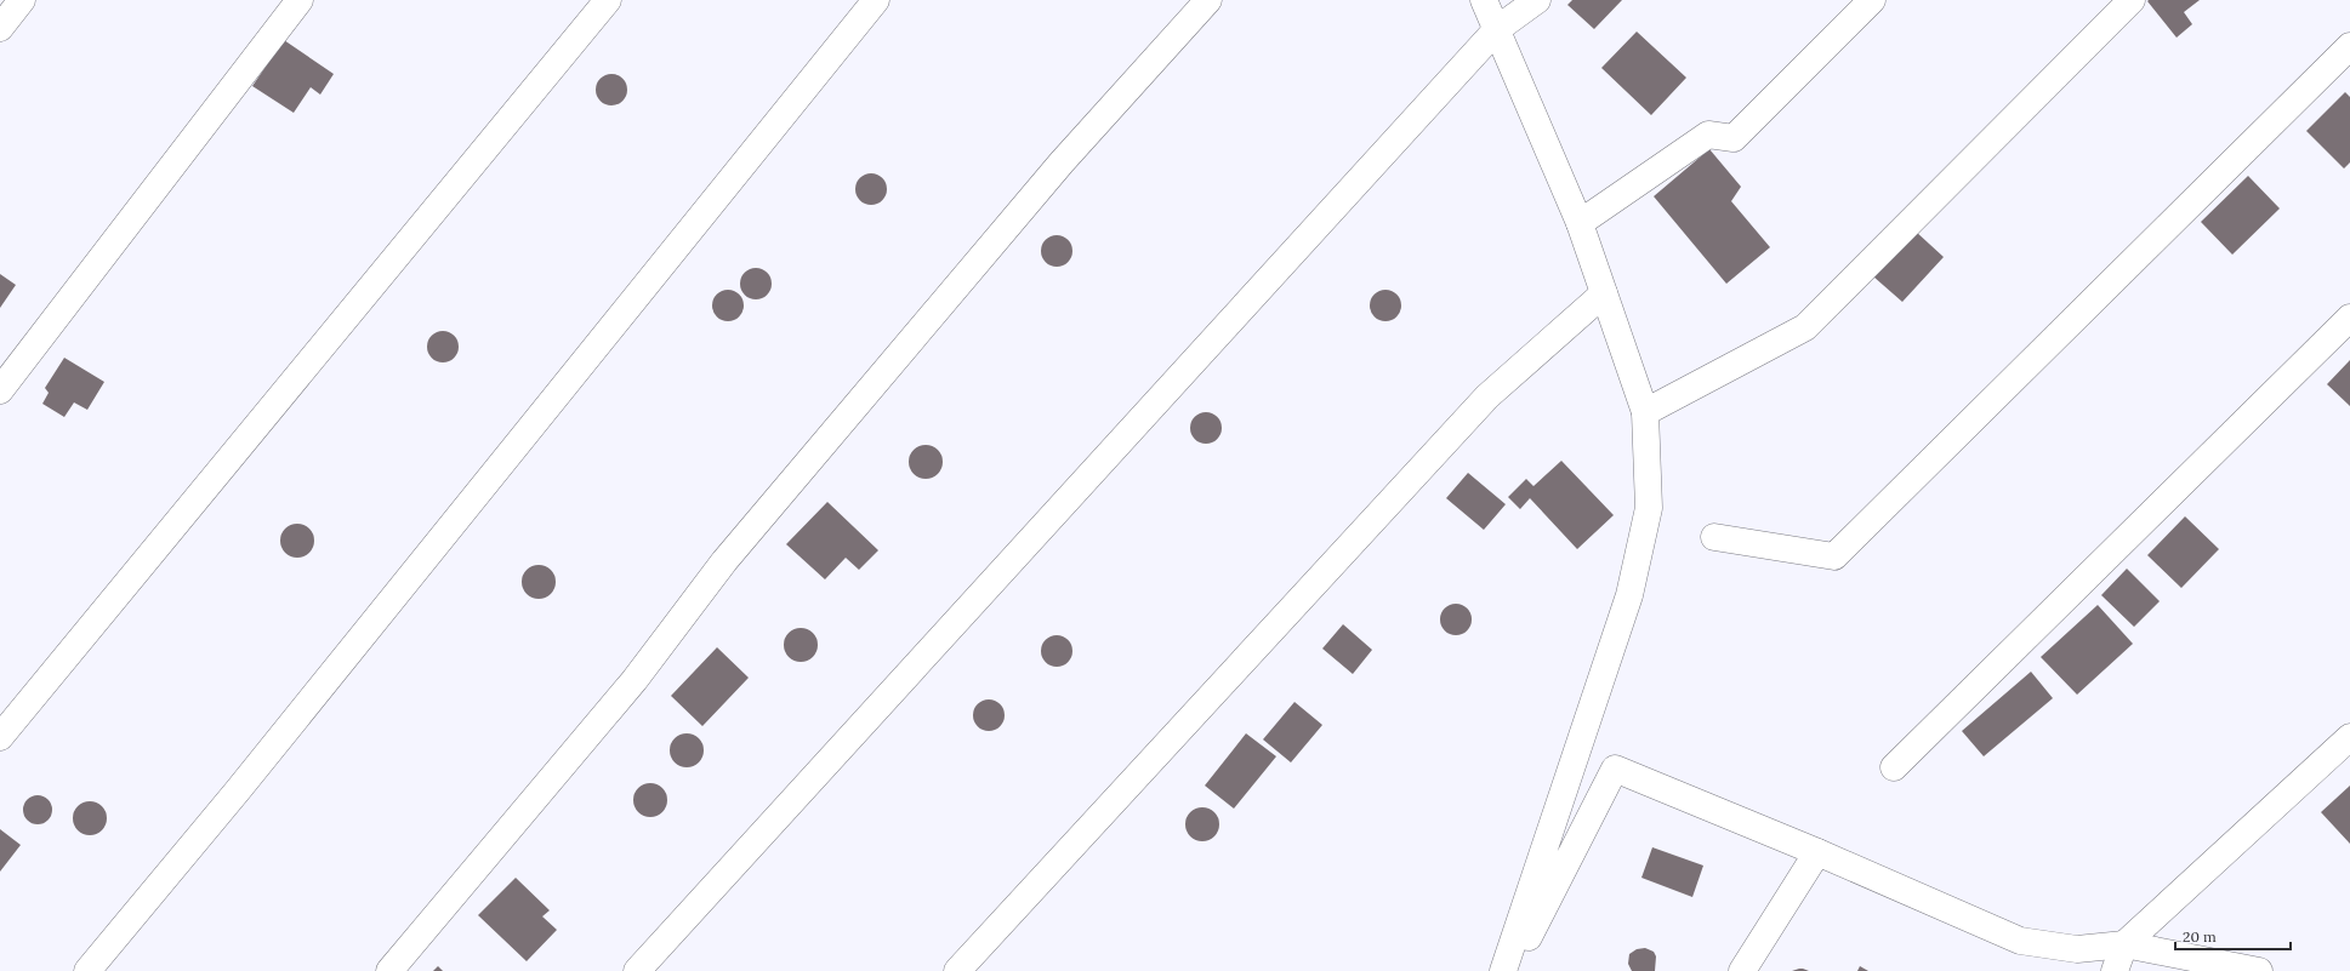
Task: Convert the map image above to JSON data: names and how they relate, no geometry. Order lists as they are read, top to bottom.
{
  "scale_bar": "20 m"
}
